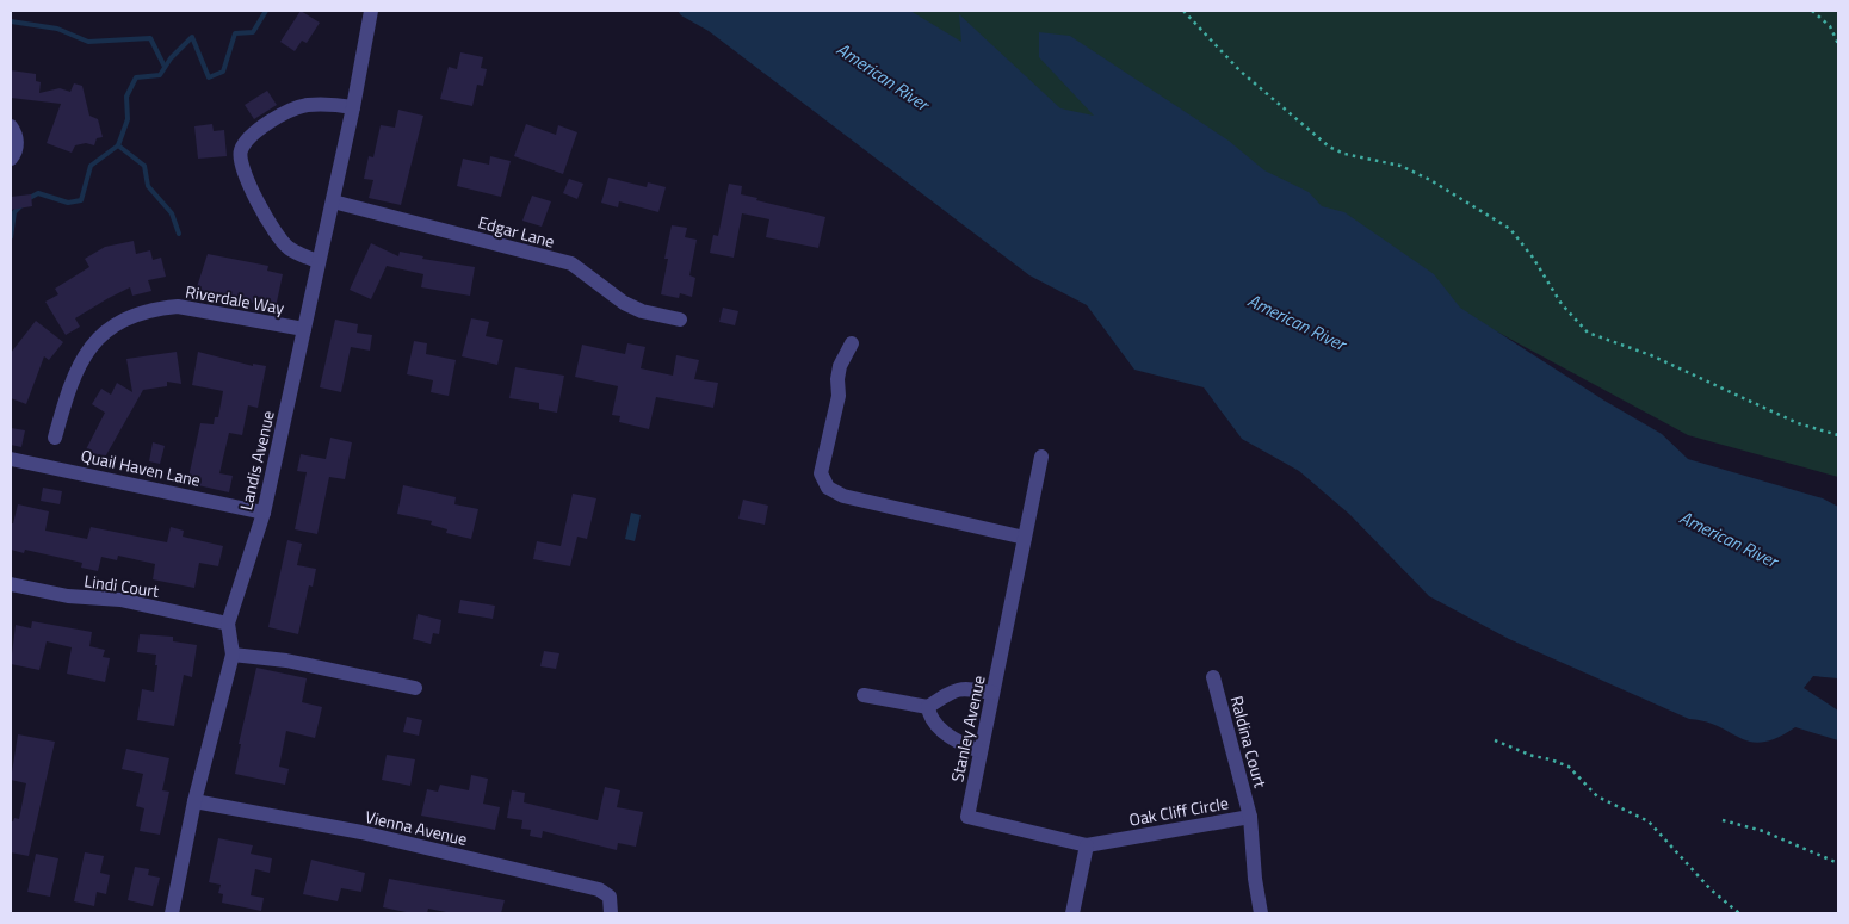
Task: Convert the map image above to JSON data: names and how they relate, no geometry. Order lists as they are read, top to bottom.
{
  "streets": {
    "street": [
      "Edgar Lane",
      "Riverdale Way",
      "Landis Avenue",
      "Quail Haven Lane",
      "Lindi Court",
      "Stanley Avenue",
      "Raldina Court",
      "Oak Cliff Circle",
      "Vienna Avenue"
    ]
  },
  "crossings": [
    ["Edgar Lane", "Landis Avenue"],
    ["Riverdale Way", "Landis Avenue"],
    ["Landis Avenue", "Quail Haven Lane"],
    ["Landis Avenue", "Lindi Court"],
    ["Landis Avenue", "Vienna Avenue"],
    ["Stanley Avenue", "Oak Cliff Circle"],
    ["Raldina Court", "Oak Cliff Circle"]
  ],
  "water": ["American River"]
}
